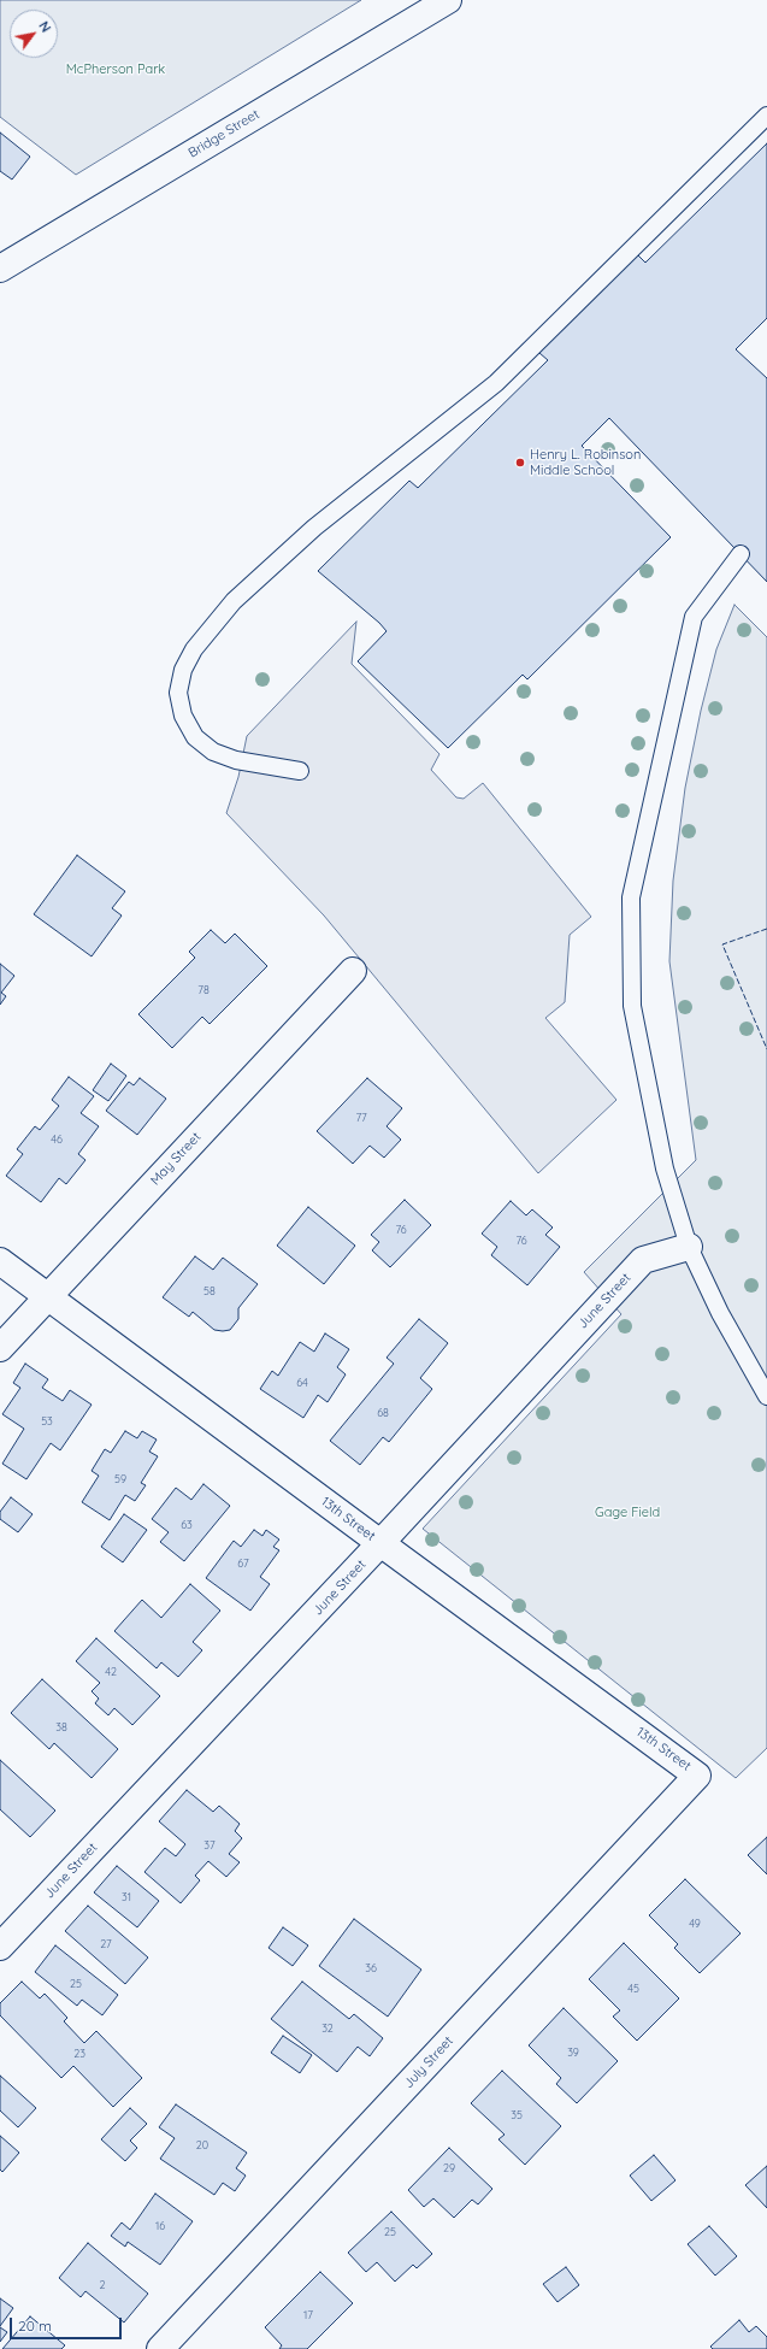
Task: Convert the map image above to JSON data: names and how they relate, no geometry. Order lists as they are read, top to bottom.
{
  "streets": {
    "street": [
      "Bridge Street",
      "May Street",
      "June Street",
      "13th Street",
      "July Street"
    ]
  },
  "crossings": [
    ["May Street", "13th Street"],
    ["June Street", "13th Street"],
    ["13th Street", "July Street"]
  ],
  "parks": ["McPherson Park", "Gage Field"],
  "places": ["Henry L. Robinson Middle School"],
  "house_numbers": [
    "78",
    "77",
    "46",
    "76",
    "76",
    "58",
    "64",
    "68",
    "53",
    "59",
    "63",
    "67",
    "42",
    "38",
    "37",
    "31",
    "49",
    "27",
    "36",
    "25",
    "45",
    "32",
    "39",
    "23",
    "35",
    "20",
    "29",
    "16",
    "25",
    "2",
    "17"
  ],
  "scale_bar": "20 m",
  "north": "top right"
}
